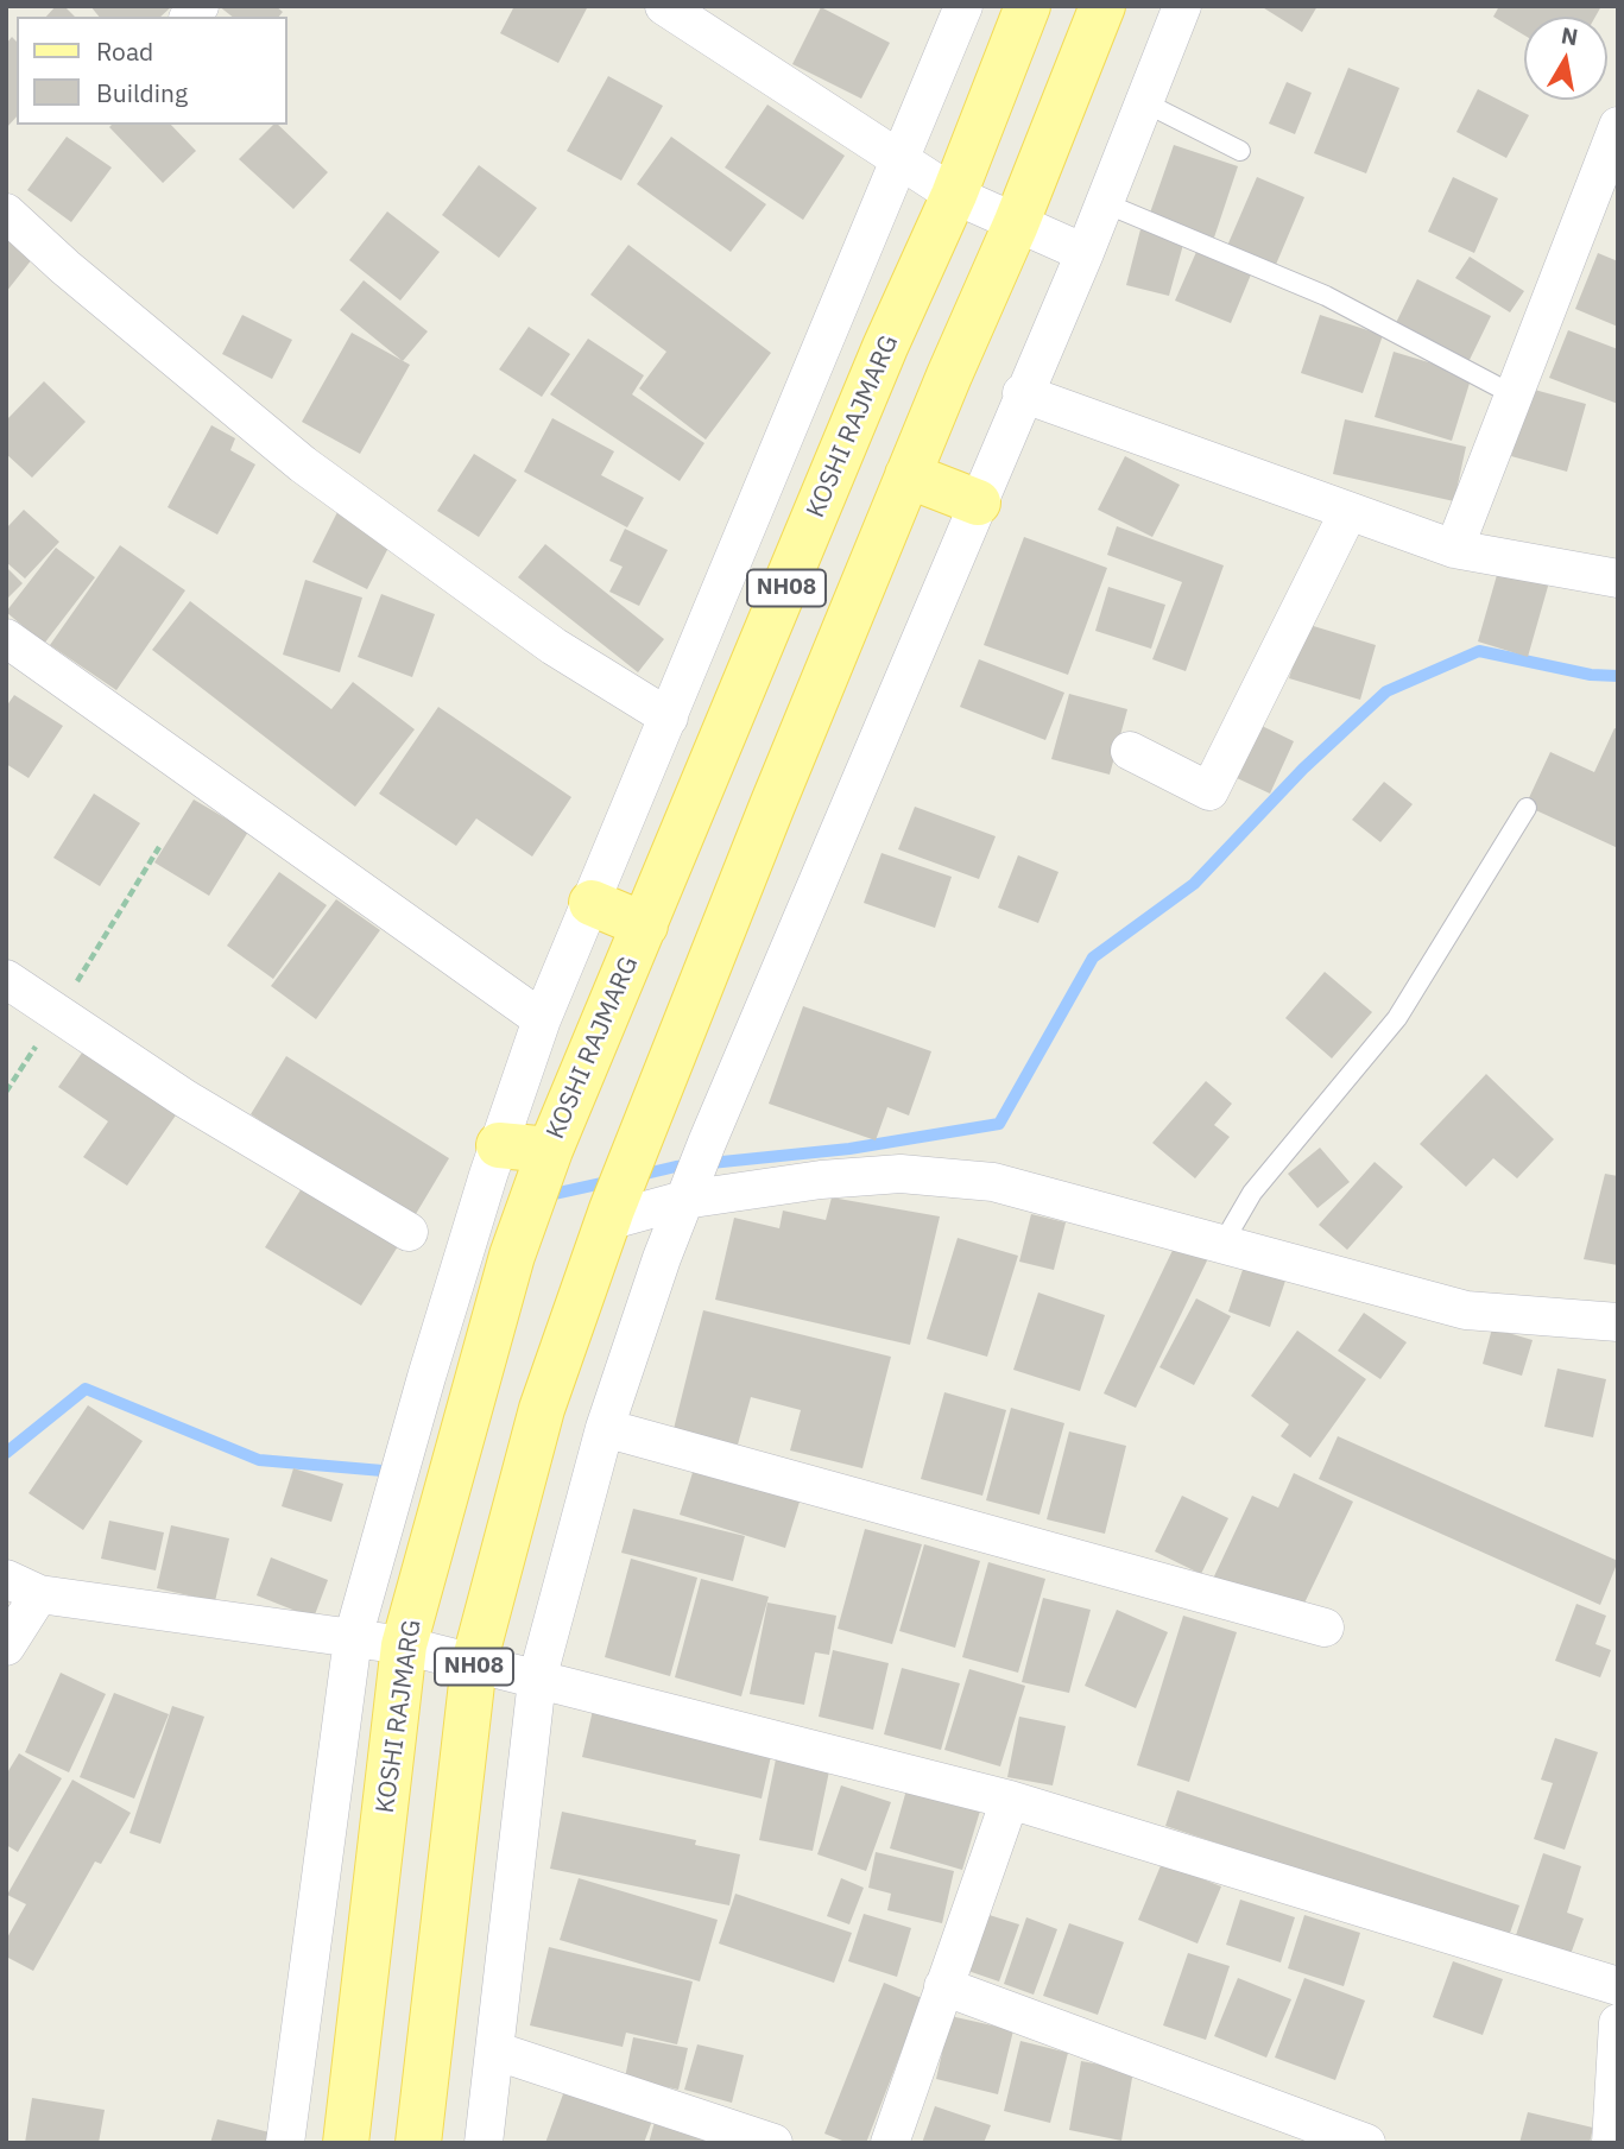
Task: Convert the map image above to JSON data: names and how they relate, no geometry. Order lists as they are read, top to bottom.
{
  "streets": {
    "main road": ["KOSHI RAJMARG", "NH08"]
  },
  "legend": ["Road", "Building"],
  "north": "top"
}
